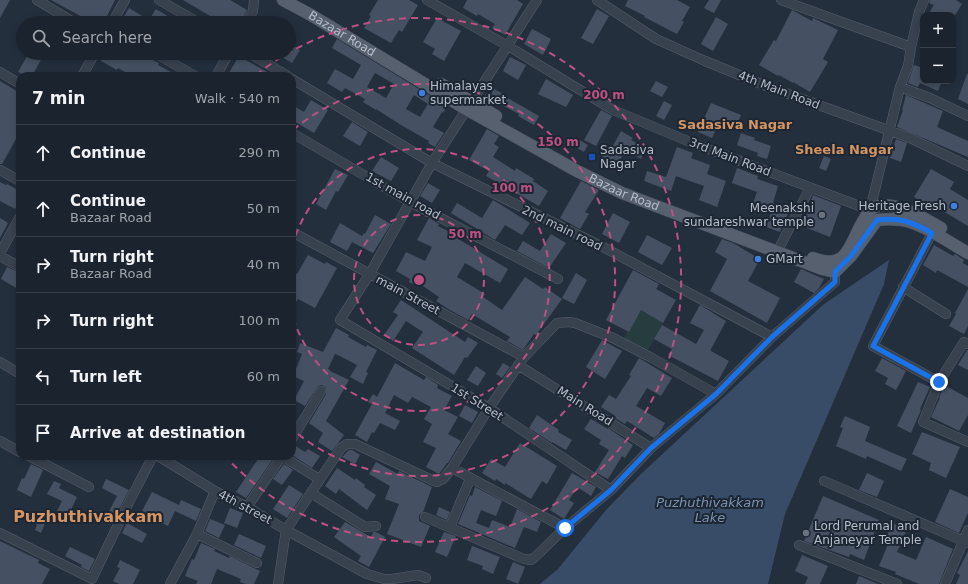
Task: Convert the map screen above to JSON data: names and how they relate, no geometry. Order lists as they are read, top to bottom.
{
  "streets": {
    "main road": ["Bazaar Road"],
    "street": [
      "4th Main Road",
      "3rd Main Road",
      "1st main road",
      "2nd main road",
      "main Street",
      "1st Street",
      "Main Road",
      "4th street"
    ]
  },
  "crossings": [
    ["Bazaar Road", "3rd Main Road"],
    ["main Street", "1st Street"],
    ["main Street", "Main Road"]
  ],
  "districts": ["Sadasiva Nagar", "Sheela Nagar", "Puzhuthivakkam"],
  "water": ["Puzhuthivakkam Lake"],
  "places": {
    "other": [
      "Himalayas supermarket",
      "Heritage Fresh",
      "Meenakshi sundareshwar temple",
      "GMart",
      "Lord Perumal and Anjaneyar Temple"
    ],
    "transit": ["Sadasiva Nagar"]
  },
  "page": {
    "map_buttons": ["+", "−"],
    "search": "Search here",
    "heading": ["7 min", "Walk · 540 m"],
    "list": [
      ["Continue", "290 m"],
      ["Continue", "Bazaar Road", "50 m"],
      ["Turn right", "Bazaar Road", "40 m"],
      ["Turn right", "100 m"],
      ["Turn left", "60 m"],
      "Arrive at destination"
    ]
  },
  "rings": [
    "200 m",
    "150 m",
    "100 m",
    "50 m"
  ]
}
